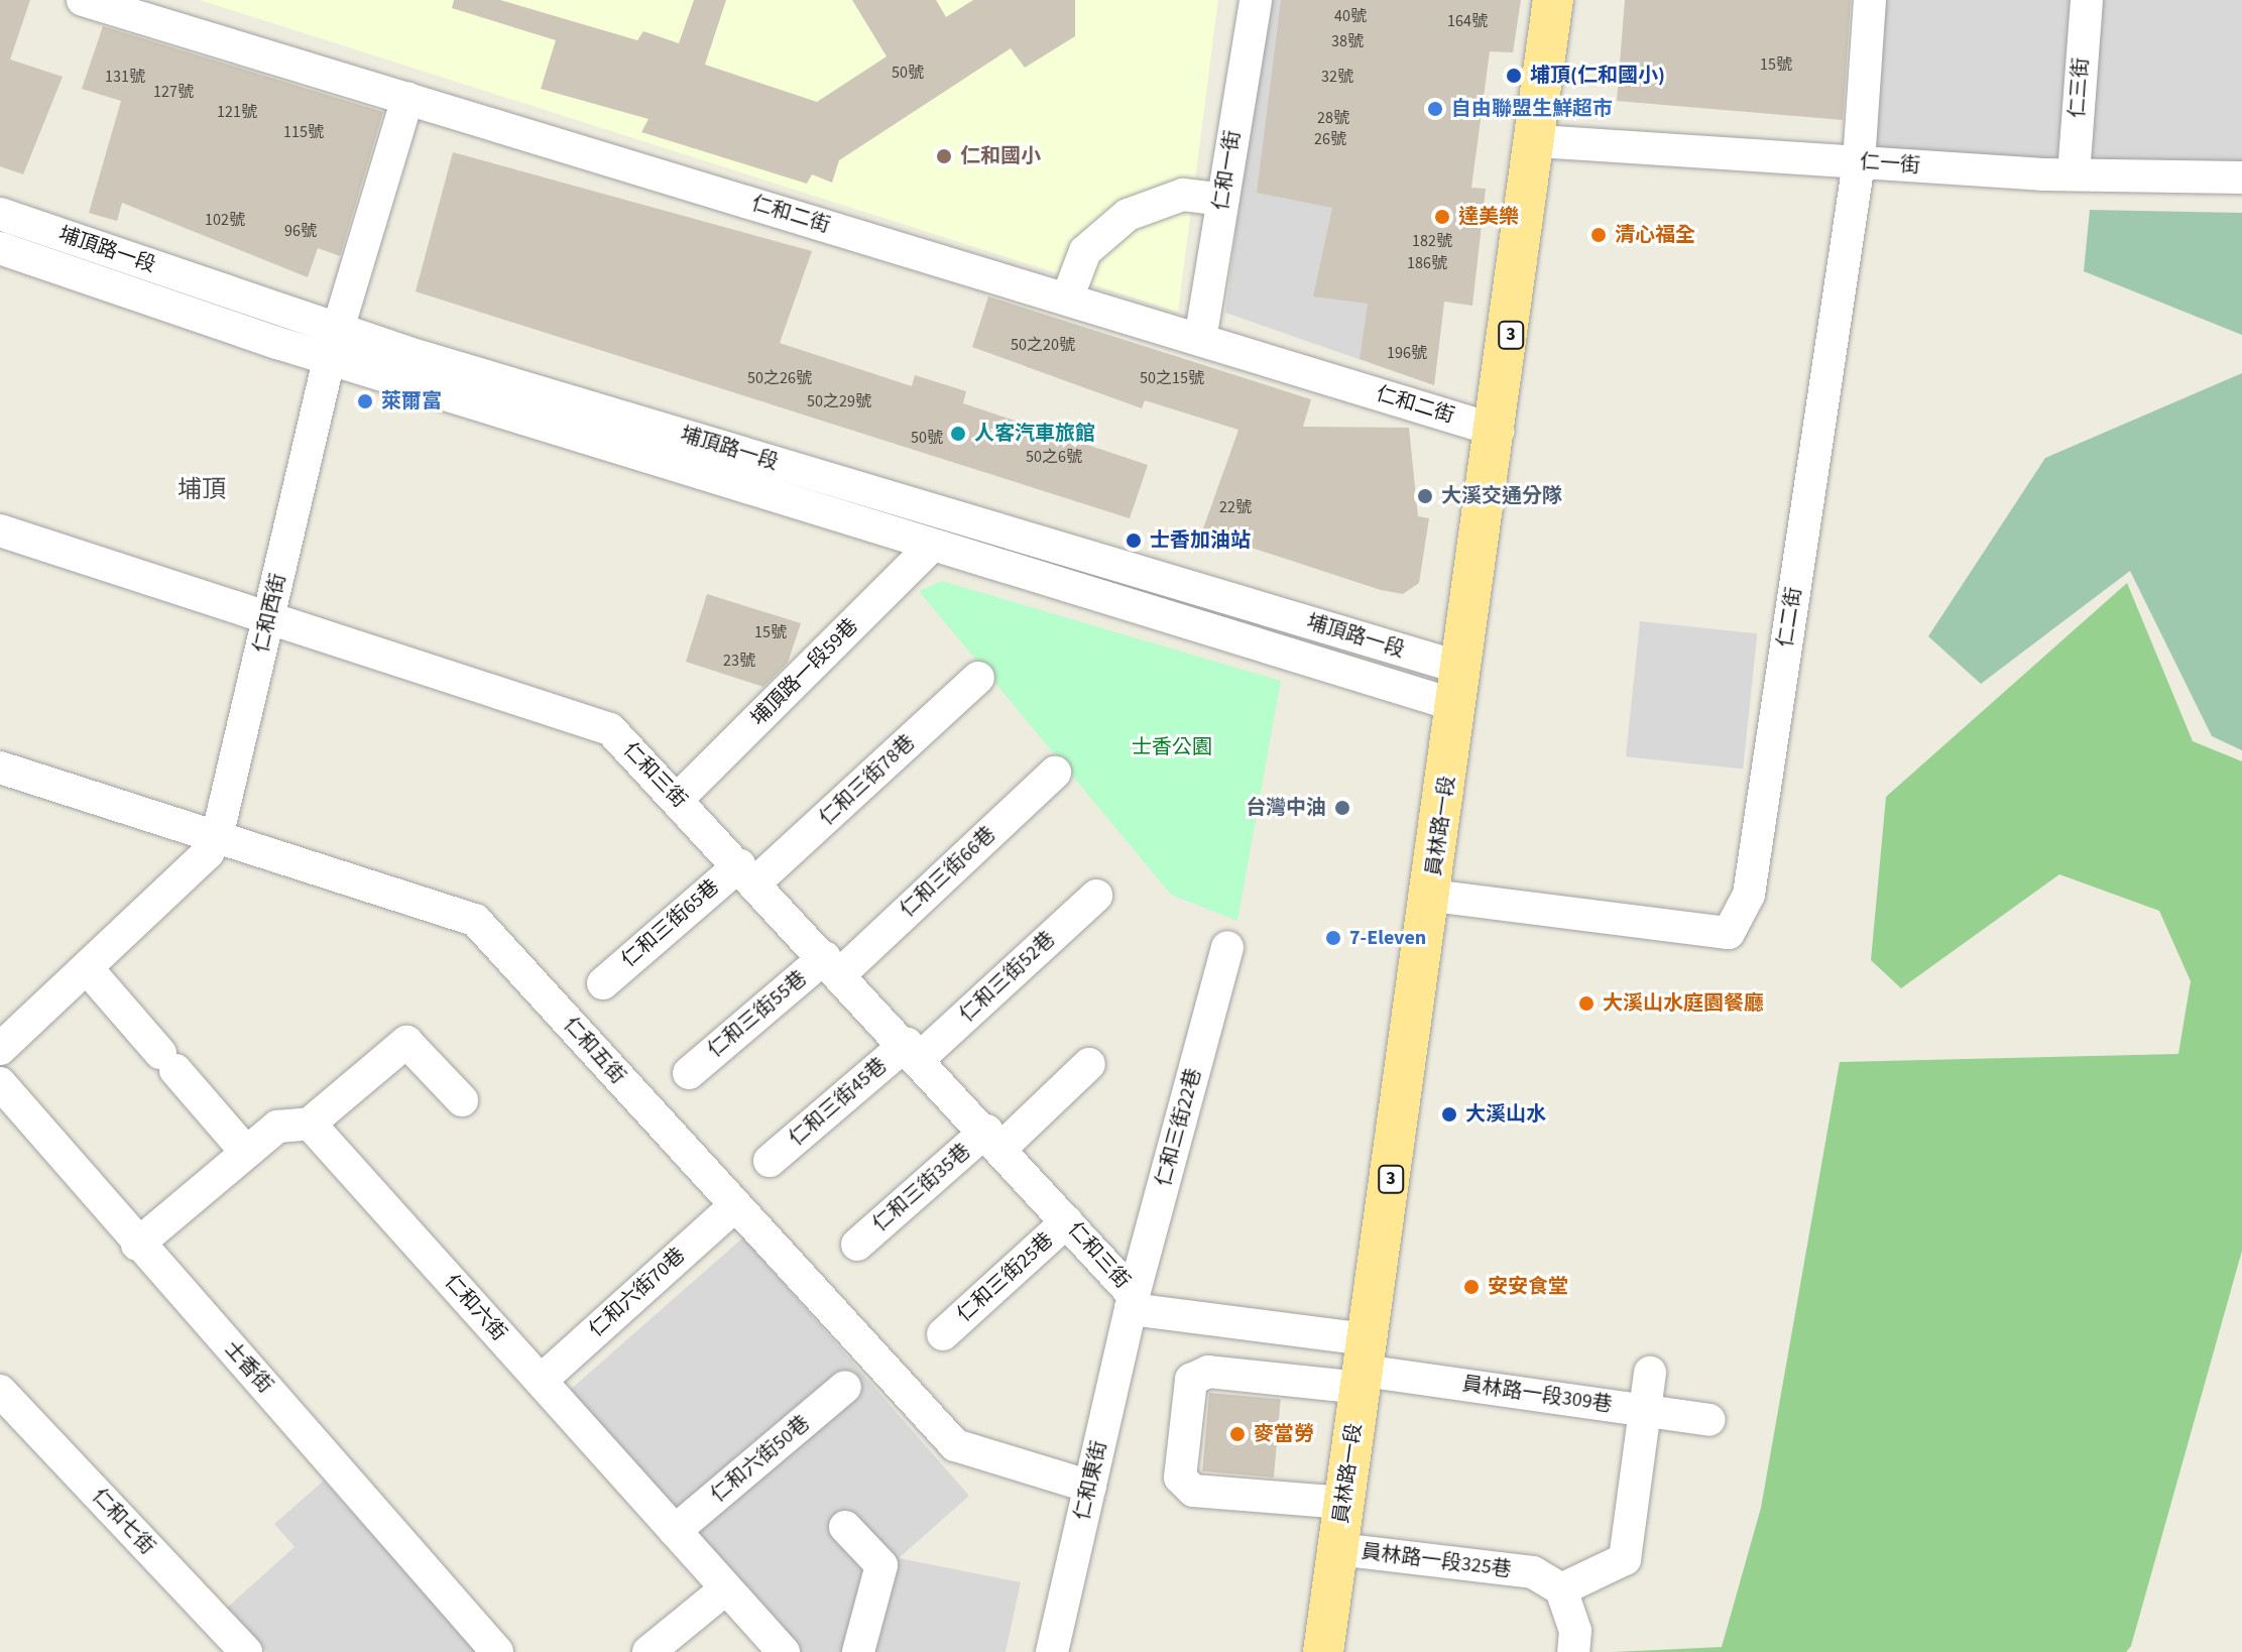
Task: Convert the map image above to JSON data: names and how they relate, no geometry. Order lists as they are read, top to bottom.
{
  "streets": {
    "main road": ["3", "員林路一段"],
    "street": [
      "仁三街",
      "仁一街",
      "仁和一街",
      "仁和二街",
      "埔頂路一段",
      "仁和西街",
      "仁二街",
      "埔頂路一段59巷",
      "仁和三街",
      "仁和三街78巷",
      "仁和三街66巷",
      "仁和三街65巷",
      "仁和三街52巷",
      "仁和三街55巷",
      "仁和五街",
      "仁和三街45巷",
      "仁和三街22巷",
      "仁和三街35巷",
      "仁和三街25巷",
      "仁和六街70巷",
      "仁和六街",
      "士香街",
      "員林路一段309巷",
      "仁和六街50巷",
      "仁和東街",
      "仁和七街",
      "員林路一段325巷"
    ]
  },
  "crossings": [
    ["仁三街", "仁一街"],
    ["仁一街", "仁二街"],
    ["仁一街", "員林路一段"],
    ["仁和一街", "仁和二街"],
    ["仁和二街", "仁和西街"],
    ["仁和二街", "員林路一段"],
    ["埔頂路一段", "仁和西街"],
    ["埔頂路一段", "埔頂路一段59巷"],
    ["埔頂路一段", "員林路一段"],
    ["仁和西街", "仁和三街"],
    ["仁和西街", "仁和五街"],
    ["仁二街", "員林路一段"],
    ["埔頂路一段59巷", "仁和三街"],
    ["仁和三街", "仁和三街78巷"],
    ["仁和三街", "員林路一段"],
    ["仁和三街", "仁和三街66巷"],
    ["仁和三街", "仁和三街65巷"],
    ["仁和三街", "仁和三街52巷"],
    ["仁和三街", "仁和三街55巷"],
    ["仁和三街", "仁和三街45巷"],
    ["仁和三街", "仁和三街22巷"],
    ["仁和三街", "仁和三街35巷"],
    ["仁和三街", "仁和三街25巷"],
    ["仁和三街", "員林路一段309巷"],
    ["仁和三街", "仁和東街"],
    ["仁和三街78巷", "仁和三街65巷"],
    ["員林路一段", "員林路一段309巷"],
    ["員林路一段", "員林路一段325巷"],
    ["仁和三街66巷", "仁和三街55巷"],
    ["仁和三街52巷", "仁和三街45巷"],
    ["仁和五街", "仁和六街70巷"],
    ["仁和五街", "仁和東街"],
    ["仁和三街22巷", "仁和東街"],
    ["仁和六街70巷", "仁和六街"],
    ["仁和六街", "仁和六街50巷"]
  ],
  "districts": ["埔頂"],
  "parks": ["士香公園"],
  "places": [
    "埔頂(仁和國小)",
    "自由聯盟生鮮超市",
    "仁和國小",
    "達美樂",
    "清心福全",
    "萊爾富",
    "人客汽車旅館",
    "大溪交通分隊",
    "士香加油站",
    "台灣中油",
    "7-Eleven",
    "大溪山水庭園餐廳",
    "大溪山水",
    "安安食堂",
    "麥當勞"
  ],
  "house_numbers": [
    "40號",
    "164號",
    "38號",
    "15號",
    "50號",
    "131號",
    "32號",
    "127號",
    "121號",
    "28號",
    "115號",
    "26號",
    "102號",
    "96號",
    "182號",
    "186號",
    "50之20號",
    "196號",
    "50之26號",
    "50之15號",
    "50之29號",
    "50號",
    "50之6號",
    "22號",
    "15號",
    "23號"
  ]
}
